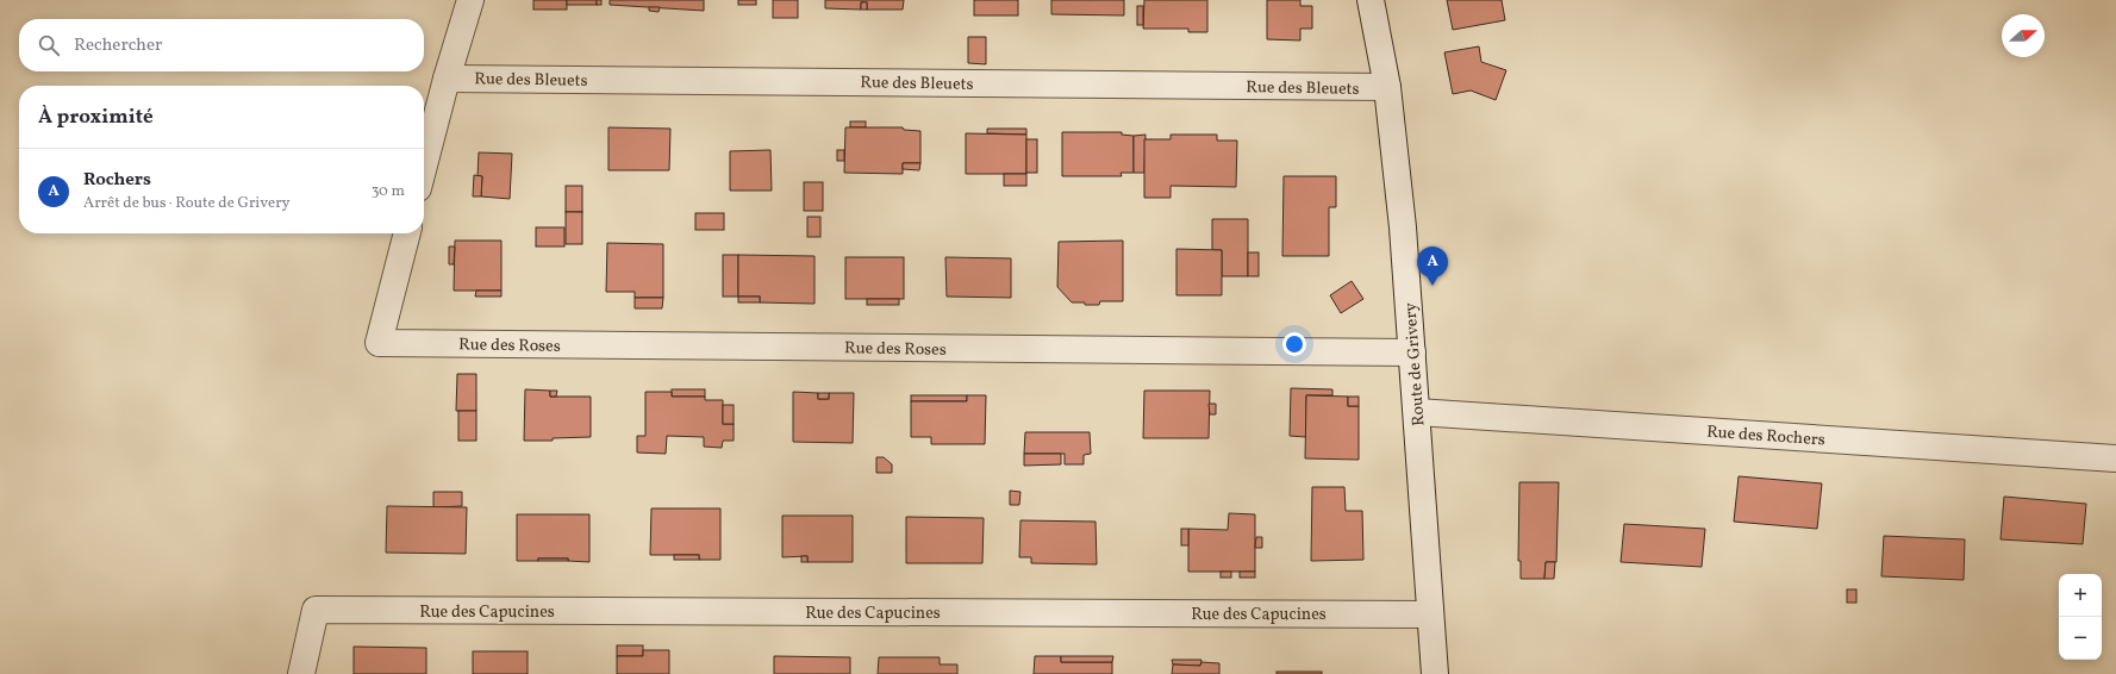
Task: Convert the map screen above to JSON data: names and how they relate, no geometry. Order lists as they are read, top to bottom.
{
  "streets": {
    "street": [
      "Rue des Bleuets",
      "Rue des Roses",
      "Route de Grivery",
      "Rue des Rochers",
      "Rue des Capucines"
    ]
  },
  "crossings": [
    ["Rue des Bleuets", "Route de Grivery"],
    ["Rue des Roses", "Route de Grivery"],
    ["Route de Grivery", "Rue des Rochers"],
    ["Route de Grivery", "Rue des Capucines"]
  ],
  "north": "right",
  "page": {
    "search": "Rechercher",
    "heading": "À proximité",
    "list": [
      {
        "mark": "A",
        "name": "Rochers",
        "note": "Arrêt de bus · Route de Grivery",
        "value": "30 m"
      }
    ],
    "pins": "A",
    "map_buttons": ["+", "−"]
  }
}
